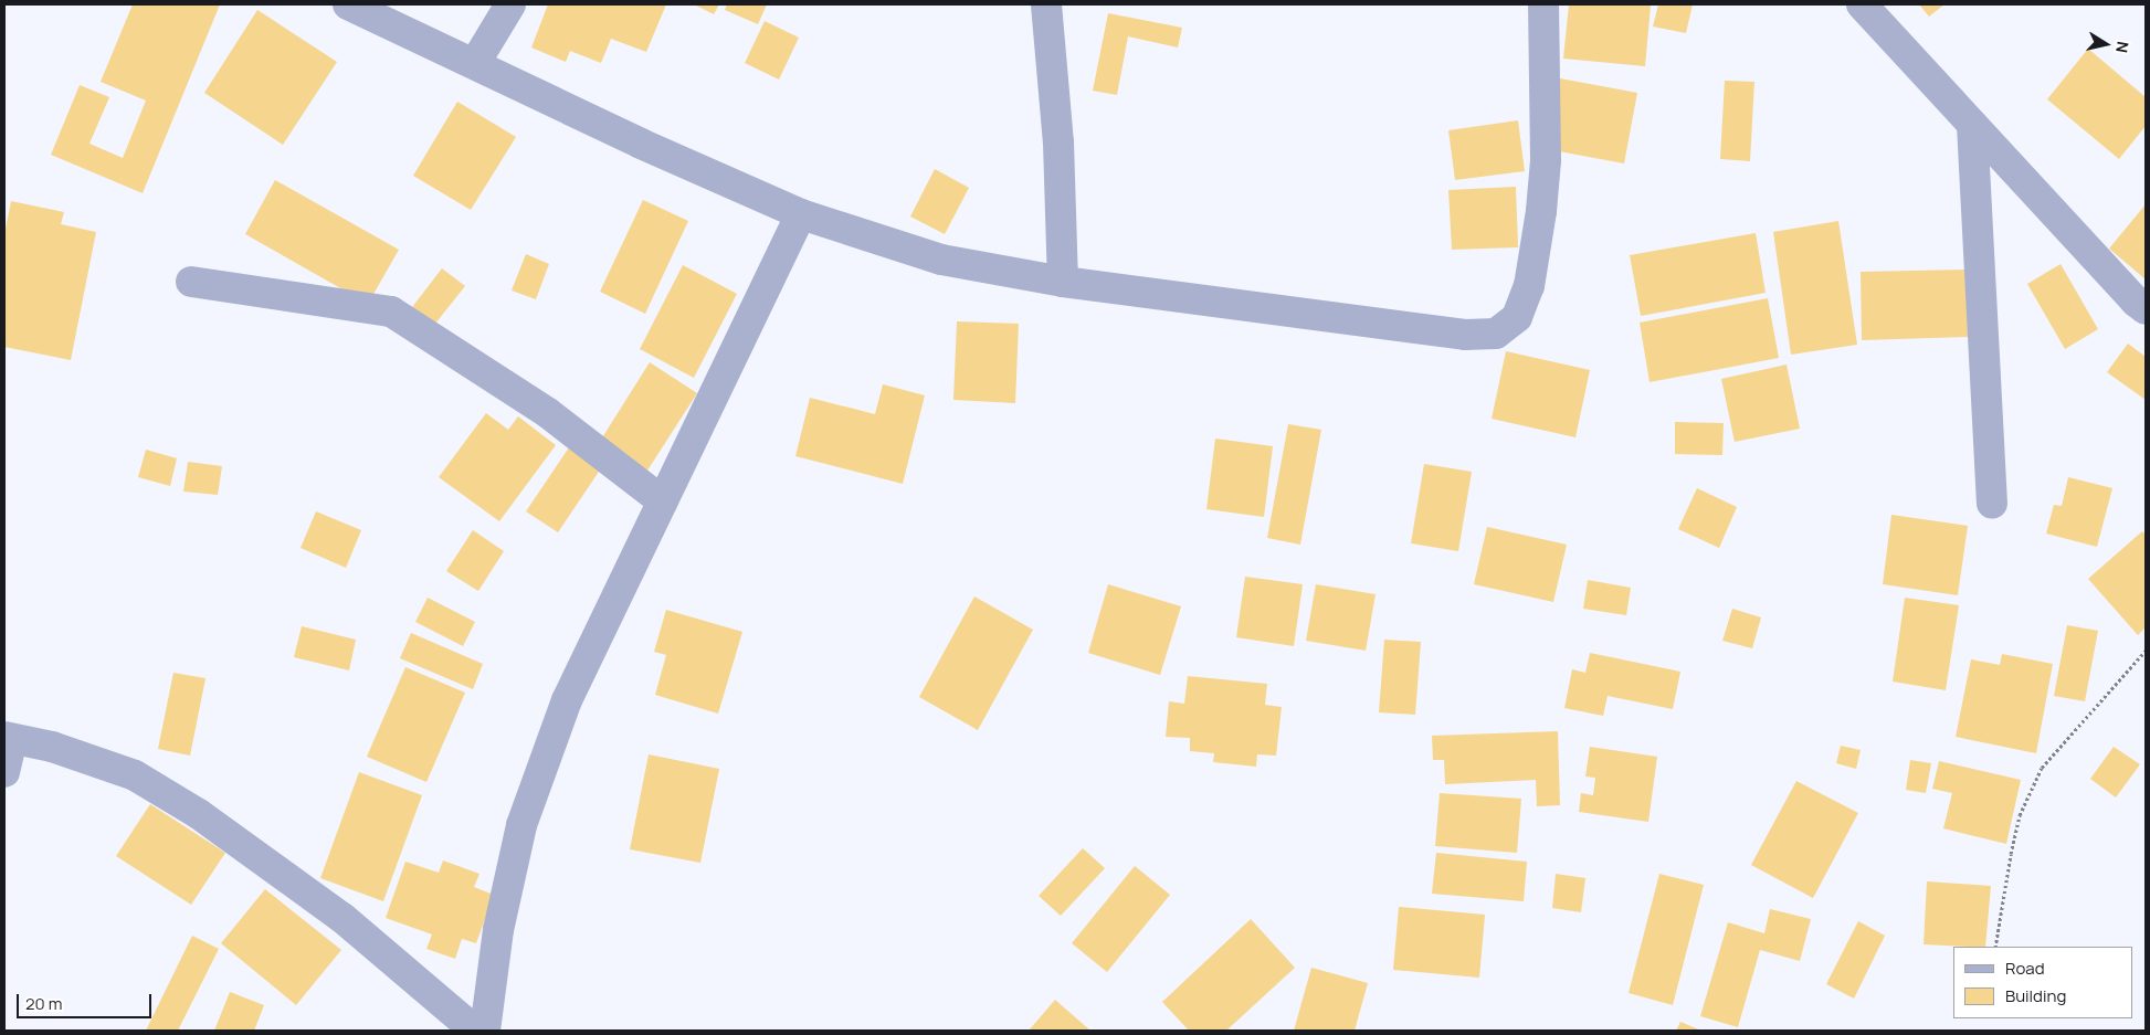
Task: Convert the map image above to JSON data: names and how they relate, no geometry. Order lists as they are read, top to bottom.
{
  "legend": ["Road", "Building"],
  "scale_bar": "20 m",
  "north": "right"
}
